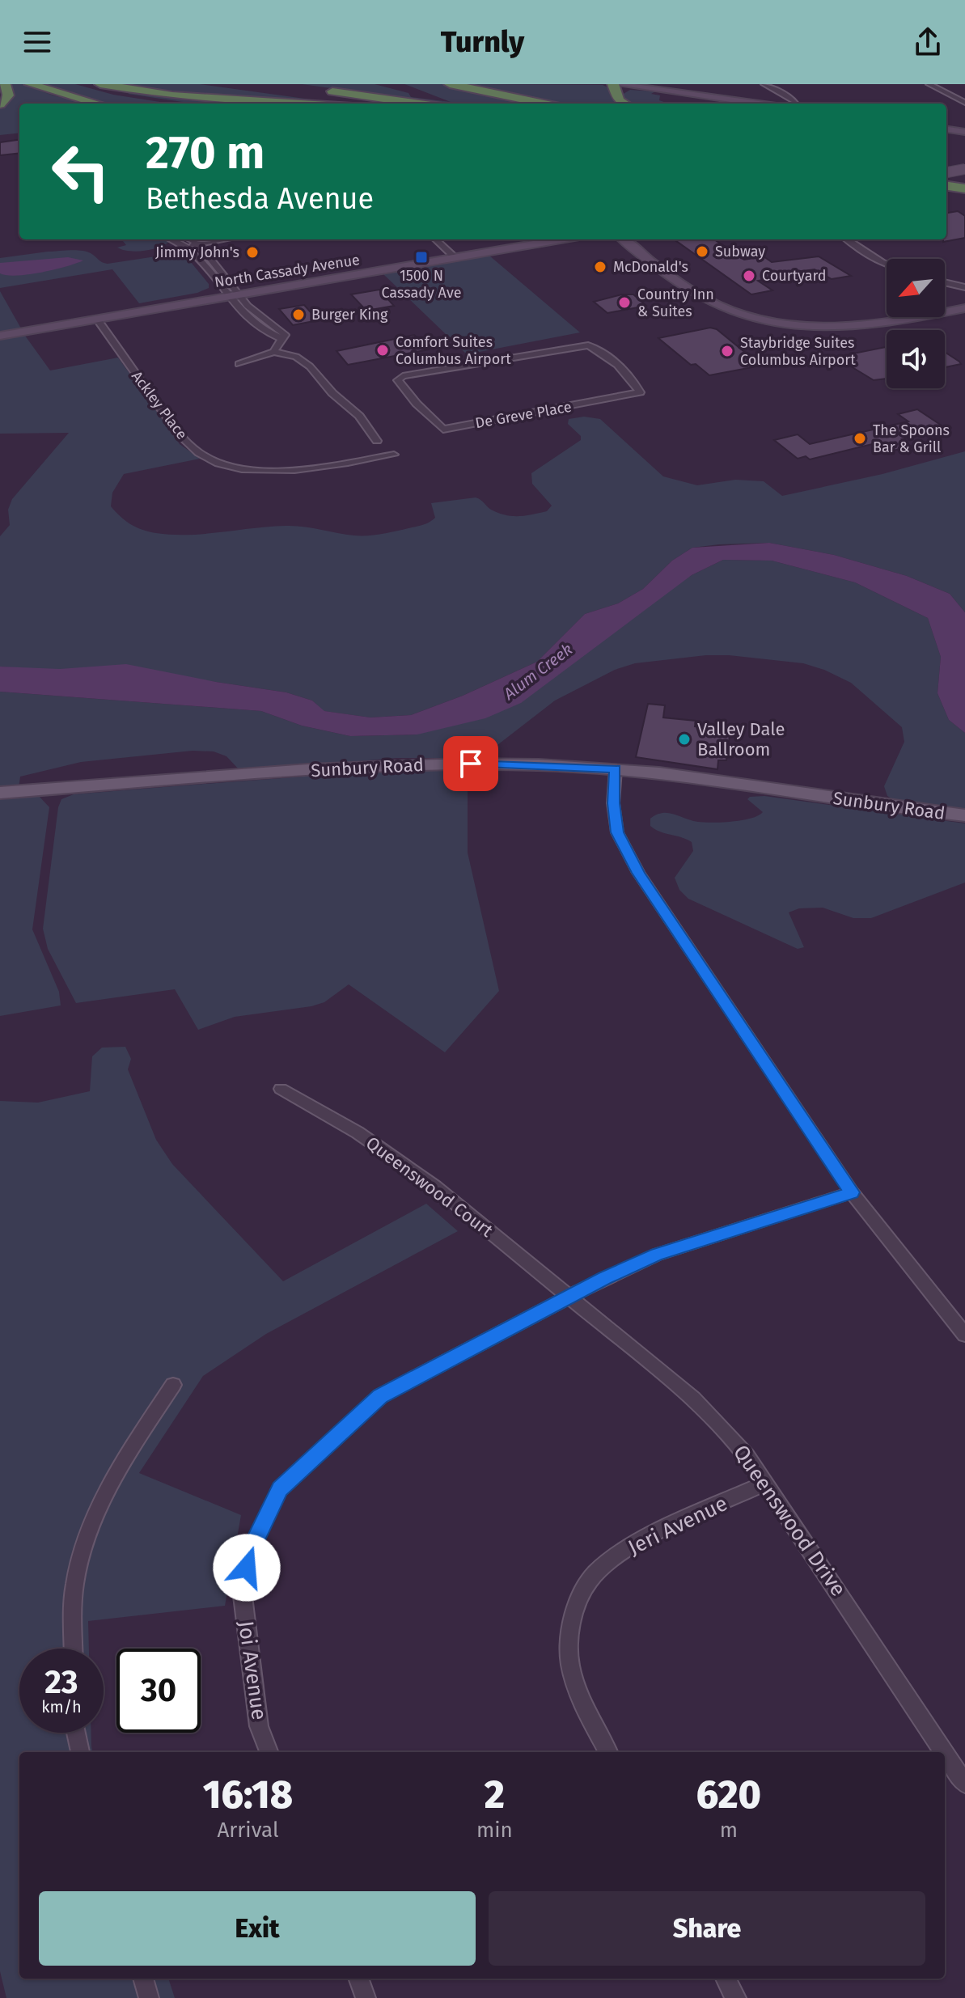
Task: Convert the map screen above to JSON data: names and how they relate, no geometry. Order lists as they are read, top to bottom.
{
  "streets": {
    "main road": ["North Cassady Avenue", "Sunbury Road"],
    "street": [
      "Ackley Place",
      "De Greve Place",
      "Queenswood Court",
      "Queenswood Drive",
      "Jeri Avenue",
      "Joi Avenue"
    ]
  },
  "crossings": [
    ["North Cassady Avenue", "Ackley Place"],
    ["Queenswood Court", "Queenswood Drive"],
    ["Queenswood Court", "Joi Avenue"],
    ["Queenswood Drive", "Jeri Avenue"],
    ["Queenswood Drive", "Joi Avenue"]
  ],
  "water": ["Alum Creek"],
  "places": {
    "other": [
      "Subway",
      "Jimmy John's",
      "McDonald's",
      "Courtyard",
      "Country Inn & Suites",
      "Burger King",
      "Comfort Suites Columbus Airport",
      "Staybridge Suites Columbus Airport",
      "The Spoons Bar & Grill",
      "Valley Dale Ballroom"
    ],
    "transit": ["1500 N Cassady Ave"]
  },
  "north": "bottom left",
  "page": {
    "header": "Turnly",
    "turn": ["270 m", "Bethesda Avenue"],
    "speed": "23 km/h",
    "limit": "30",
    "eta": [
      "16:18",
      "Arrival",
      "2",
      "min",
      "620",
      "m"
    ],
    "buttons": ["Exit", "Share"]
  }
}
